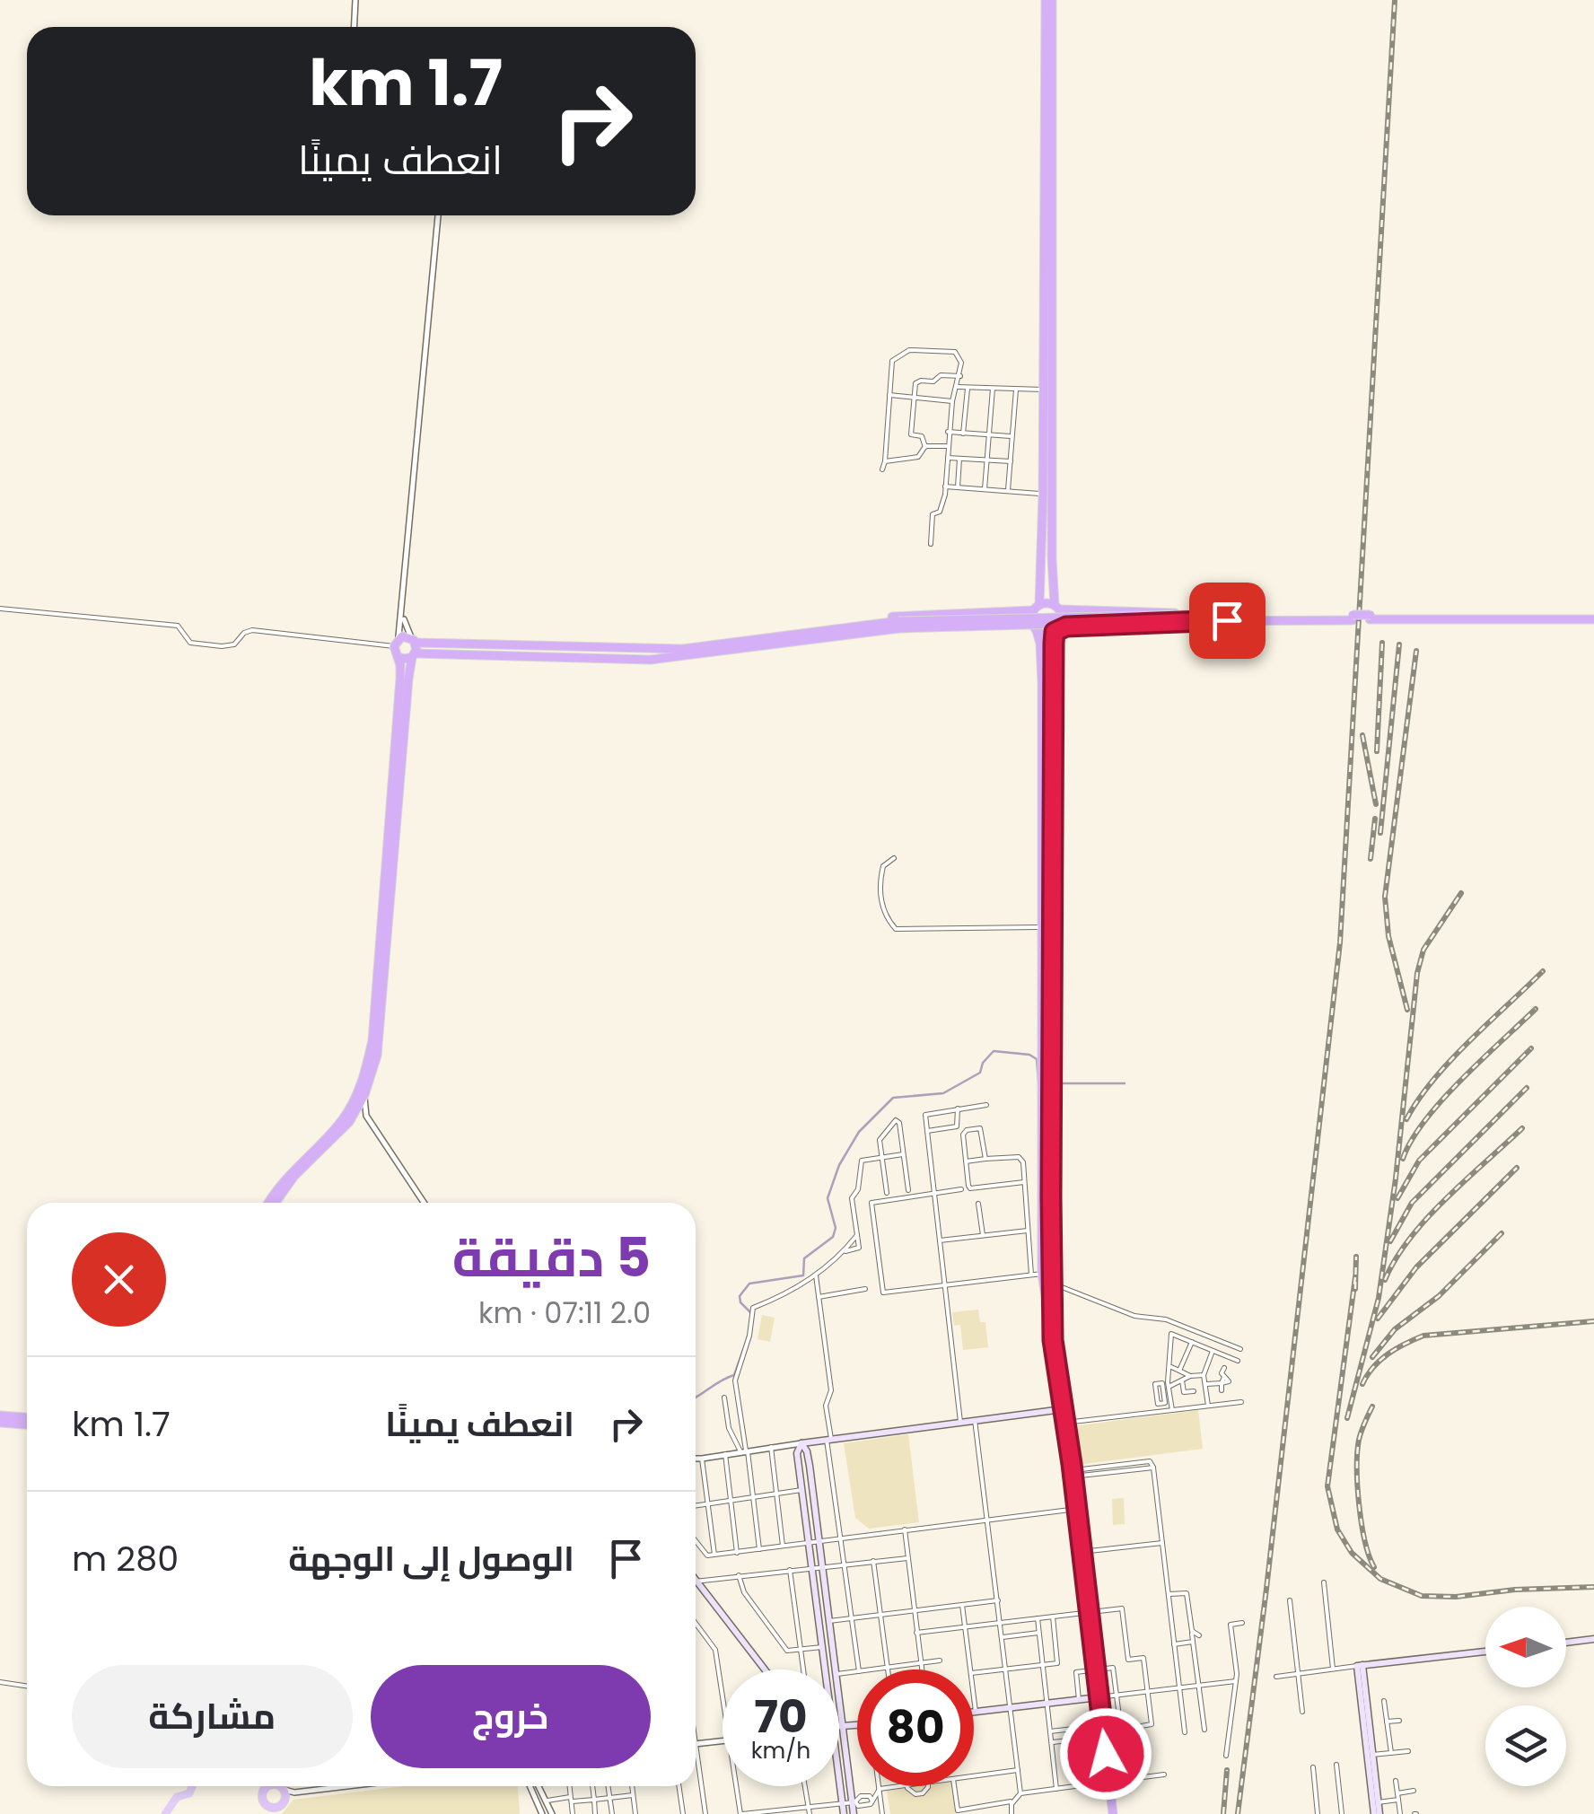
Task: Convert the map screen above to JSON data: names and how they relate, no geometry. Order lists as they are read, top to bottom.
{
  "north": "left",
  "page": {
    "turn": ["1.7 km", "انعطف يمينًا"],
    "heading": ["5 دقيقة", "2.0 km · 07:11"],
    "list": [
      {
        "name": "انعطف يمينًا",
        "value": "1.7 km"
      },
      {
        "name": "الوصول إلى الوجهة",
        "value": "280 m"
      }
    ],
    "buttons": ["خروج", "مشاركة"],
    "speed": "70 km/h",
    "limit": "80"
  }
}
